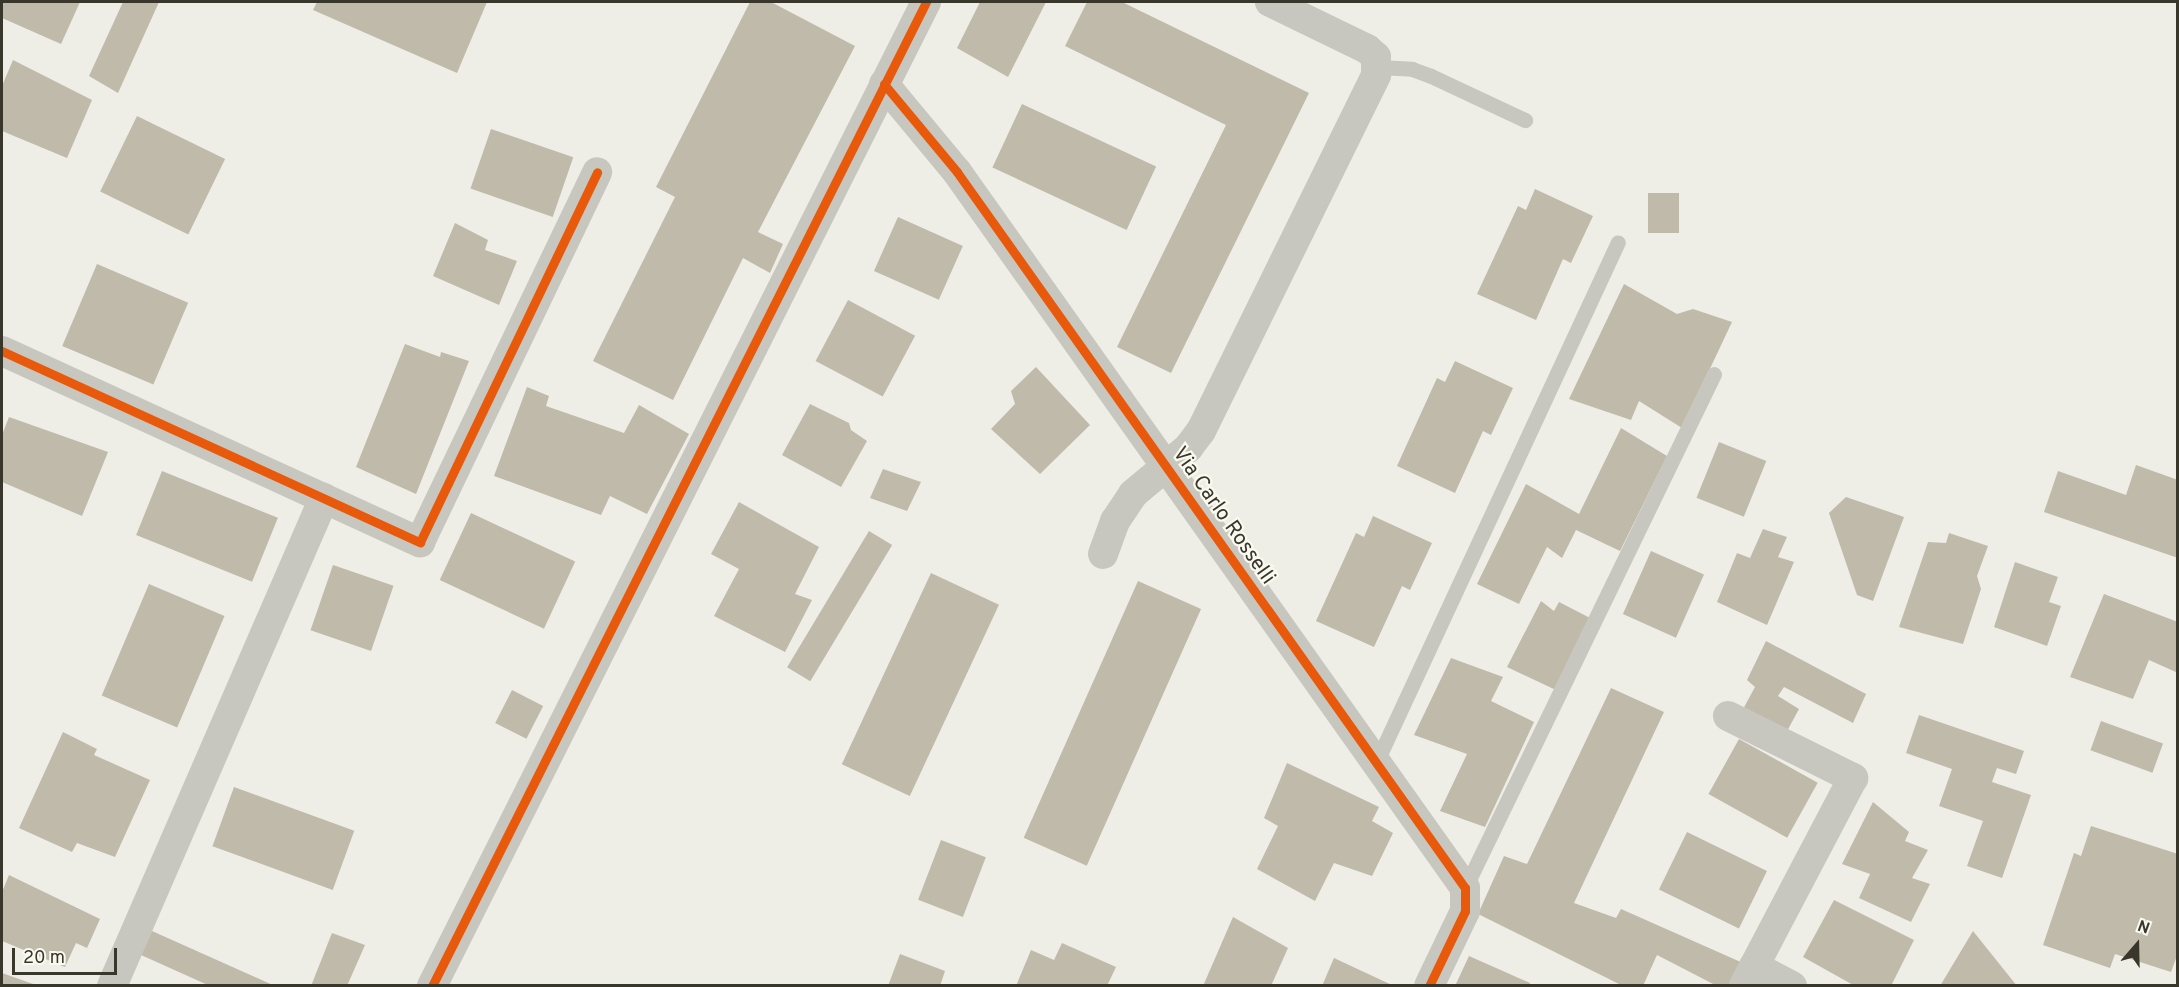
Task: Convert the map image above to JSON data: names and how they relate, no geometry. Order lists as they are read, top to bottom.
{
  "streets": {
    "street": ["Via Carlo Rosselli"]
  },
  "scale_bar": "20 m",
  "north": "top"
}
